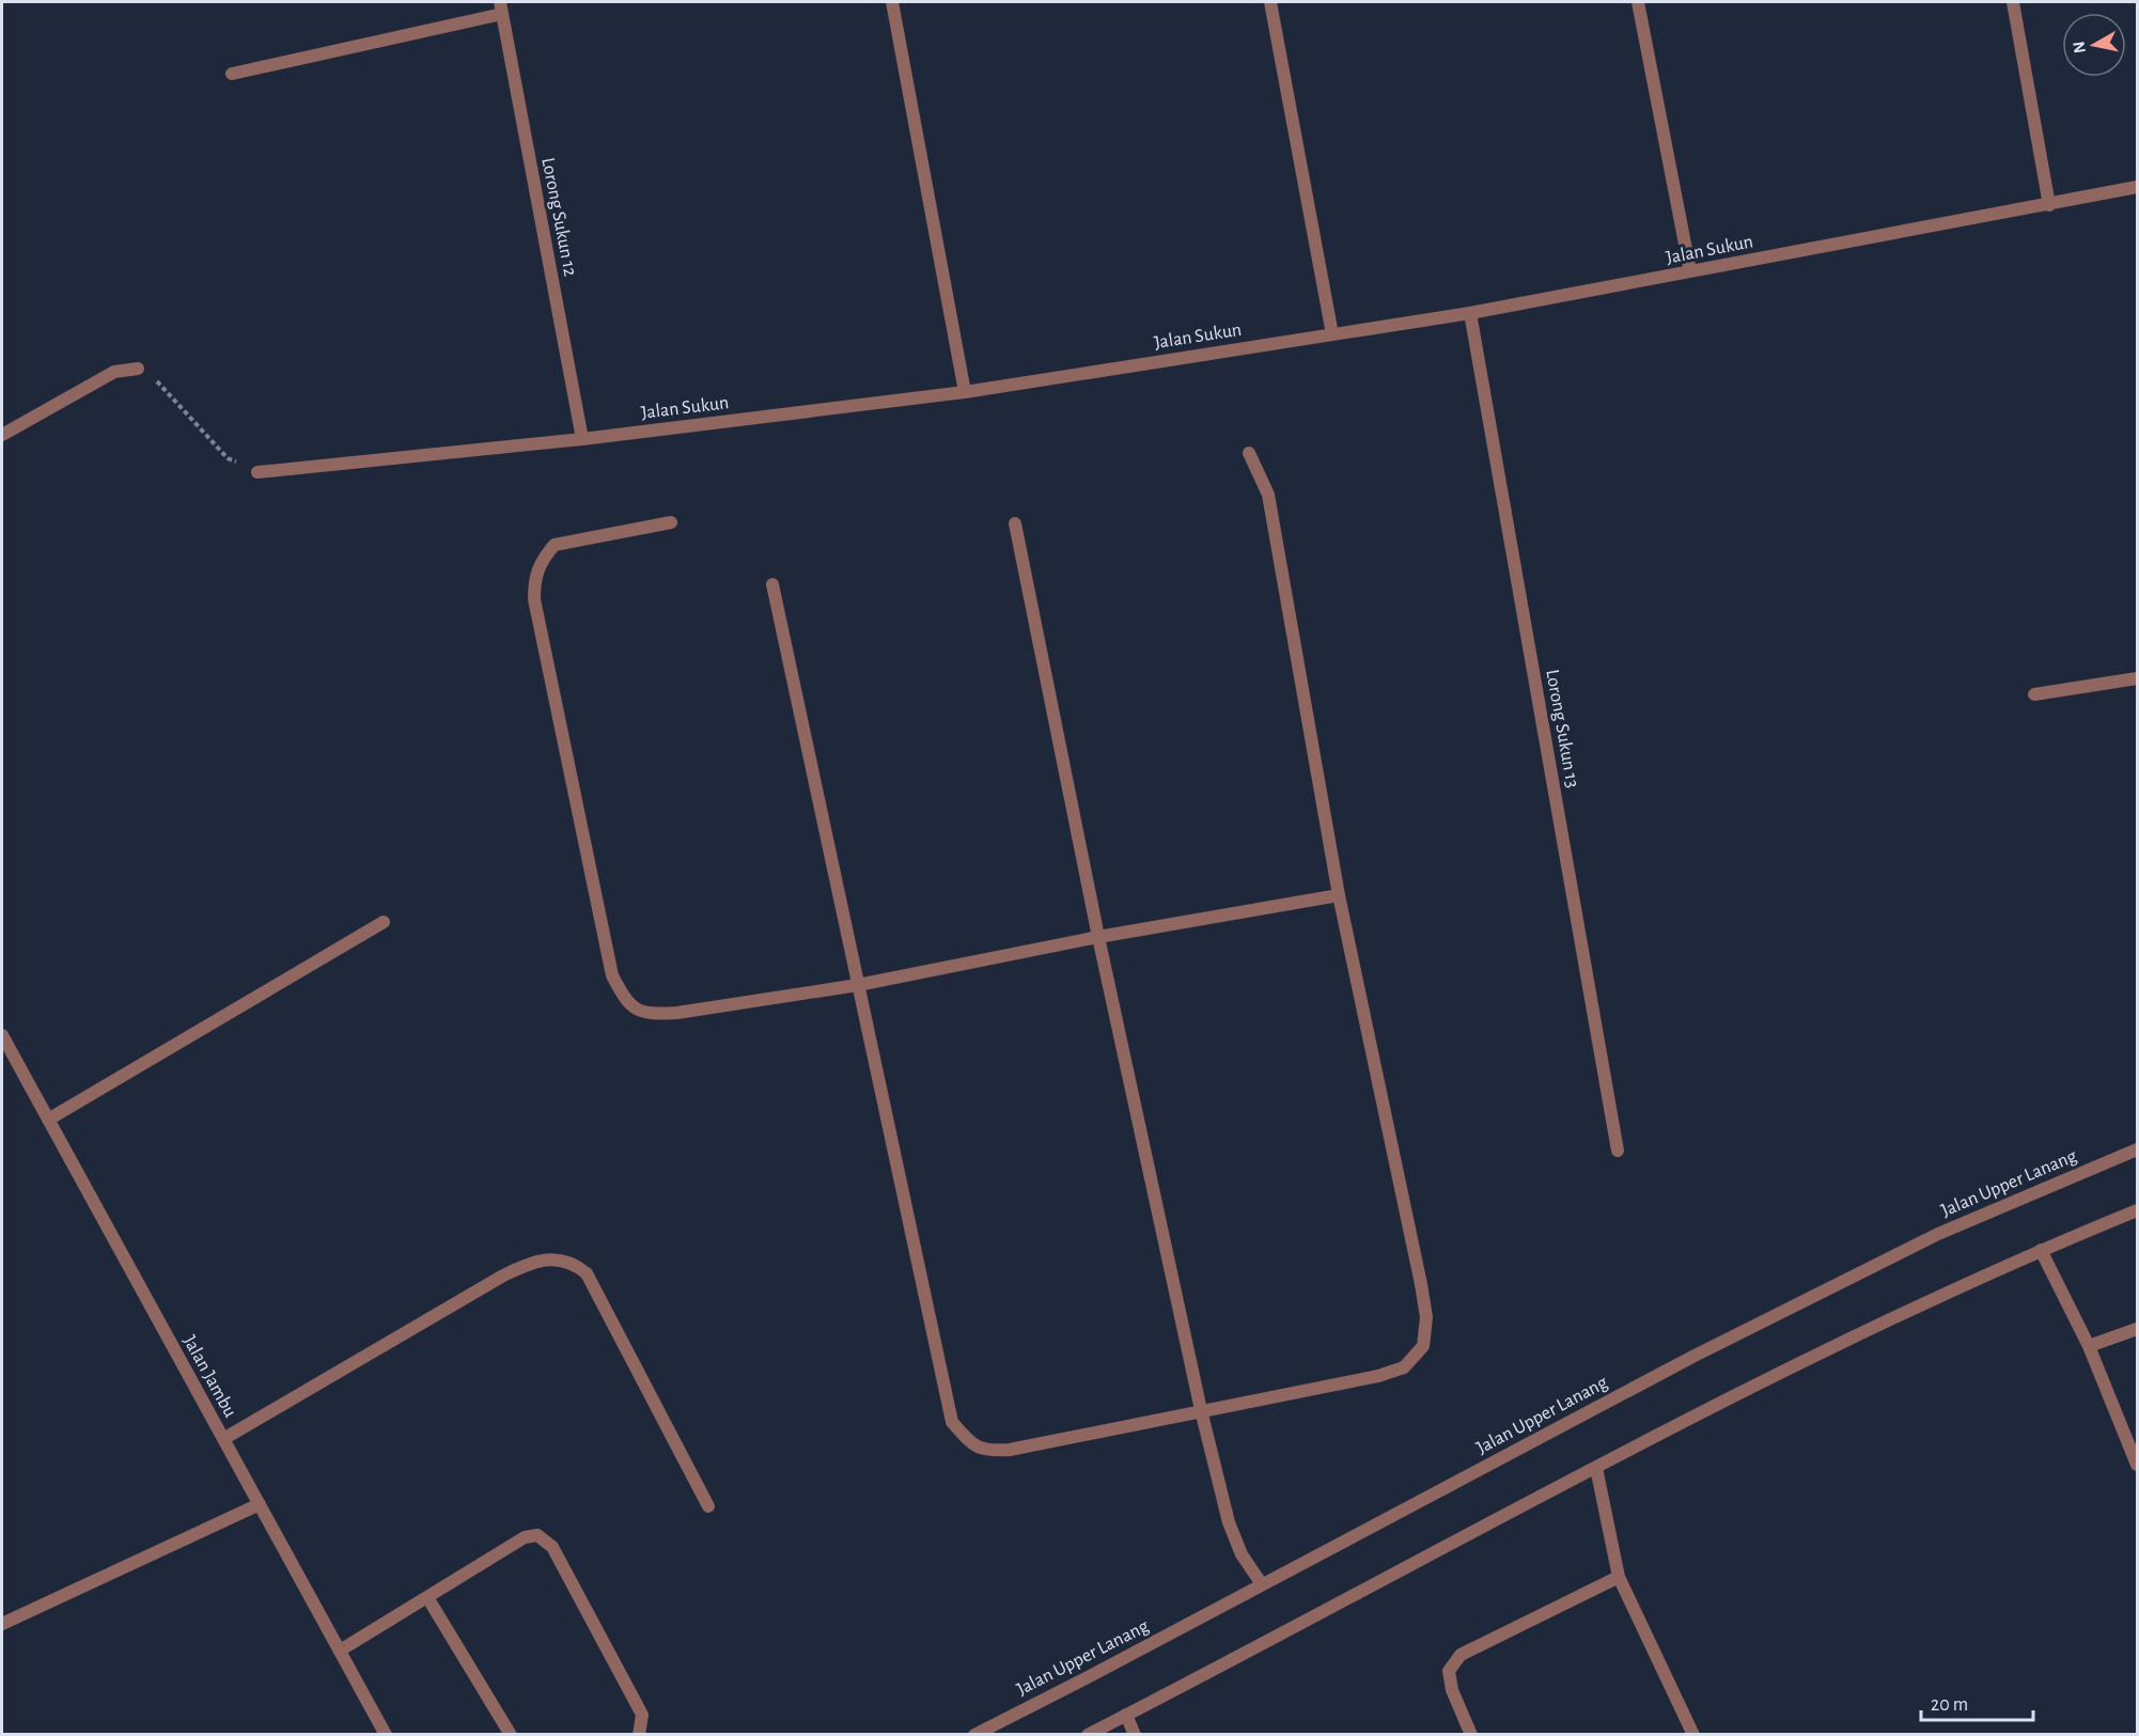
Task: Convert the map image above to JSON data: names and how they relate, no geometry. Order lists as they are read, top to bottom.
{
  "streets": {
    "street": [
      "Lorong Sukun 12",
      "Jalan Sukun",
      "Lorong Sukun 13",
      "Jalan Upper Lanang",
      "Jalan Jambu"
    ]
  },
  "crossings": [
    ["Lorong Sukun 12", "Jalan Sukun"],
    ["Jalan Sukun", "Lorong Sukun 13"]
  ],
  "scale_bar": "20 m",
  "north": "left"
}
